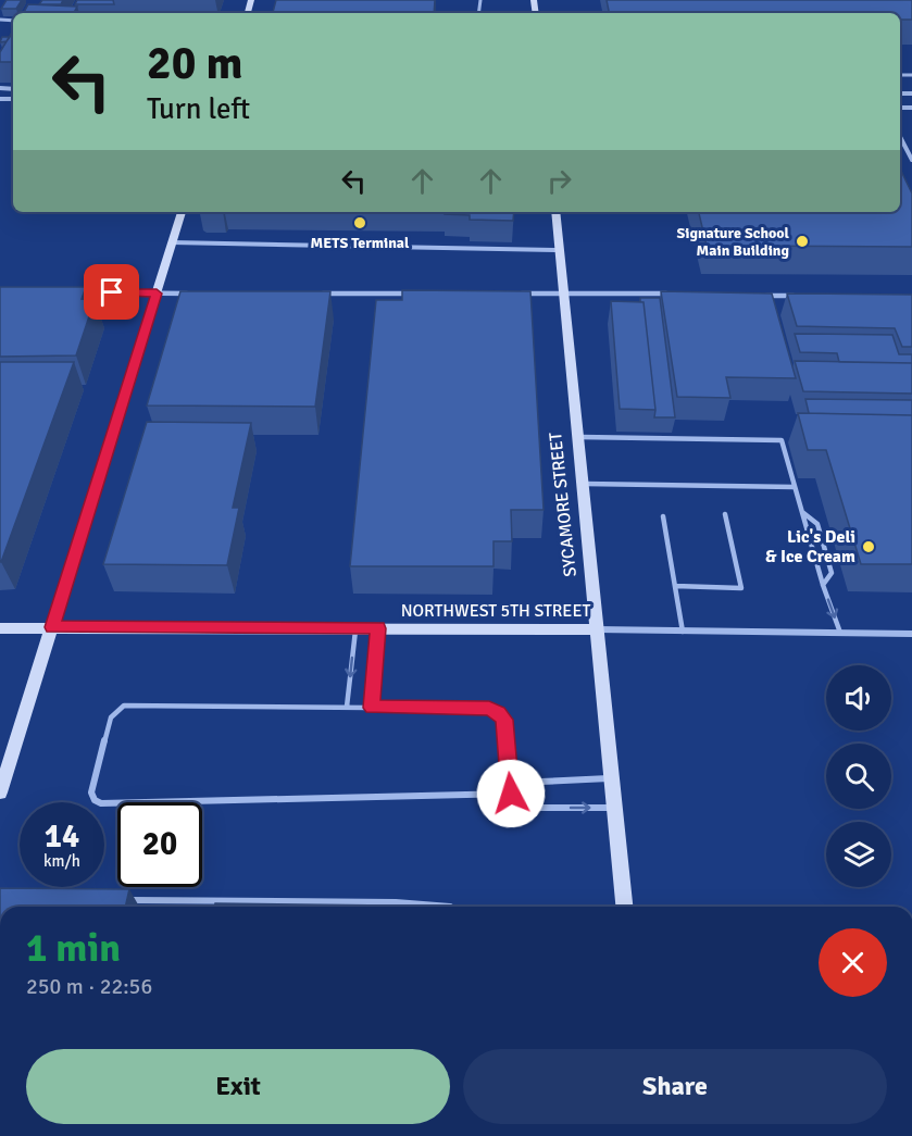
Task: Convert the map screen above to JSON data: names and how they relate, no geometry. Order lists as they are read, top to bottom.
{
  "streets": {
    "main road": ["SYCAMORE STREET", "NORTHWEST 5TH STREET"]
  },
  "crossings": [
    ["SYCAMORE STREET", "NORTHWEST 5TH STREET"]
  ],
  "places": ["METS Terminal", "Signature School Main Building", "Lic's Deli & Ice Cream"],
  "page": {
    "turn": ["20 m", "Turn left"],
    "speed": "14 km/h",
    "limit": "20",
    "heading": ["1 min", "250 m · 22:56"],
    "buttons": ["Exit", "Share"]
  }
}
